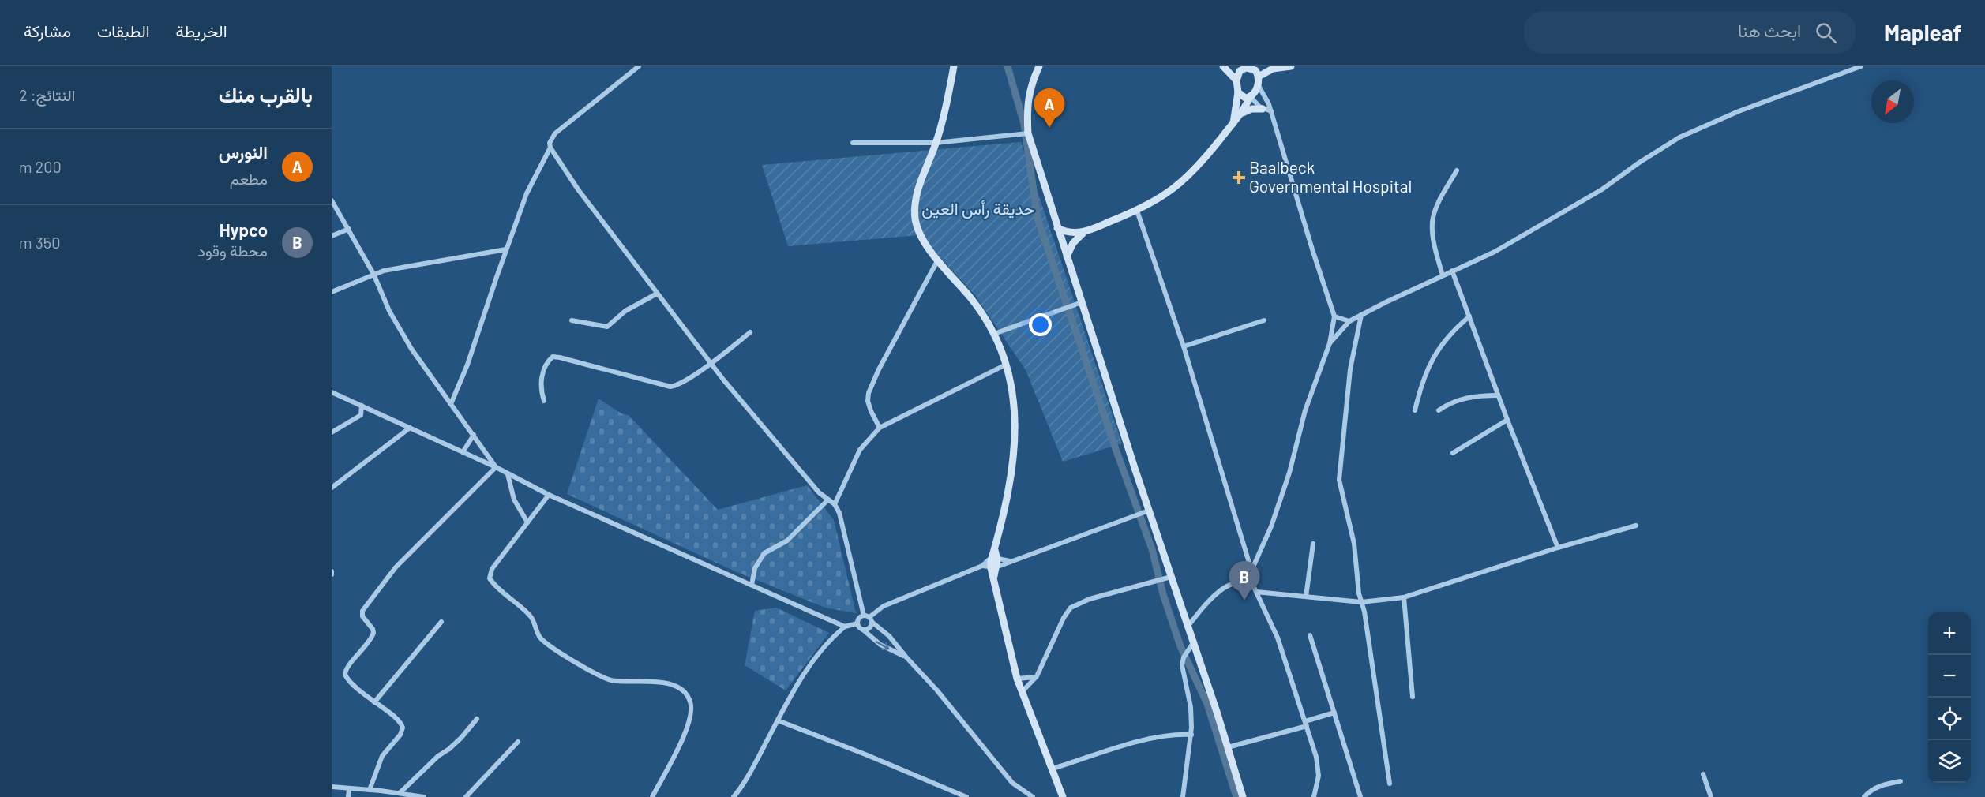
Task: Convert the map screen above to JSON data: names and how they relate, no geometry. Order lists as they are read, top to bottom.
{
  "parks": ["حديقة رأس العين"],
  "places": {
    "health": ["Baalbeck Governmental Hospital"]
  },
  "north": "bottom left",
  "page": {
    "header": "Mapleaf",
    "search": "ابحث هنا",
    "nav": ["الخريطة", "الطبقات", "مشاركة"],
    "heading": ["بالقرب منك", "النتائج: 2"],
    "pins": ["A", "B"],
    "list": [
      {
        "mark": "A",
        "name": "النورس",
        "note": "مطعم",
        "value": "200 m"
      },
      {
        "mark": "B",
        "name": "Hypco",
        "note": "محطة وقود",
        "value": "350 m"
      }
    ],
    "map_buttons": ["+", "−"]
  }
}
